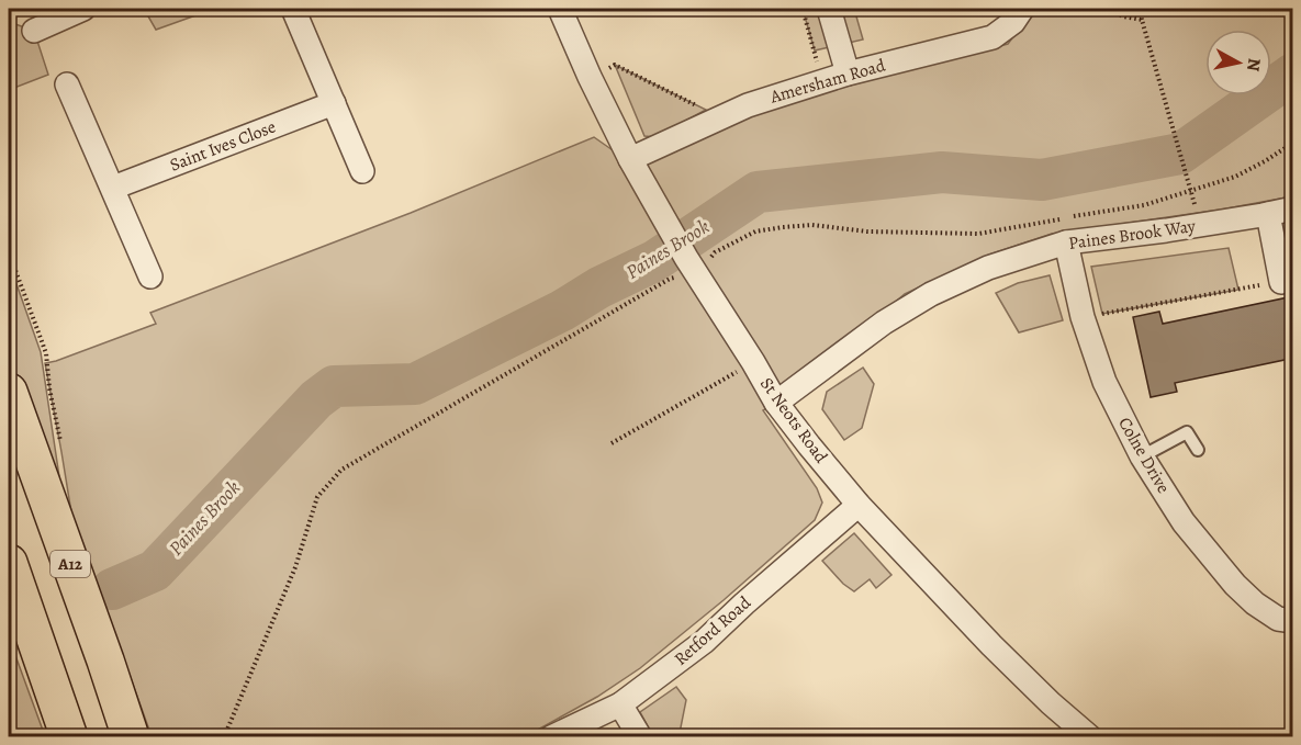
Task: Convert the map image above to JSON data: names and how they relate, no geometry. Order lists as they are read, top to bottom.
{
  "streets": {
    "highway": ["A12"],
    "street": [
      "Amersham Road",
      "Saint Ives Close",
      "Paines Brook Way",
      "St Neots Road",
      "Colne Drive",
      "Retford Road"
    ]
  },
  "crossings": [
    ["Amersham Road", "St Neots Road"],
    ["Paines Brook Way", "St Neots Road"],
    ["Paines Brook Way", "Colne Drive"],
    ["St Neots Road", "Retford Road"]
  ],
  "water": ["Paines Brook"],
  "north": "right"
}
